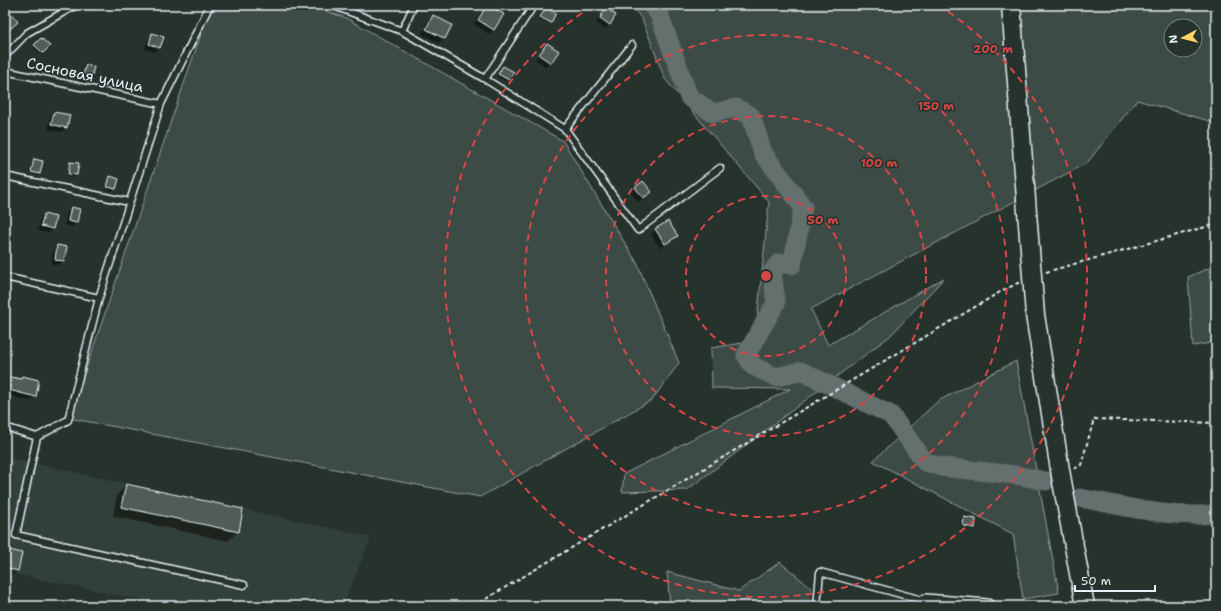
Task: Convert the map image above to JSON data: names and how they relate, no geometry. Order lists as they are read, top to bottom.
{
  "streets": {
    "lane": ["Сосновая улица"]
  },
  "scale_bar": "50 m",
  "north": "left",
  "rings": [
    "200 m",
    "150 m",
    "100 m",
    "50 m"
  ]
}
